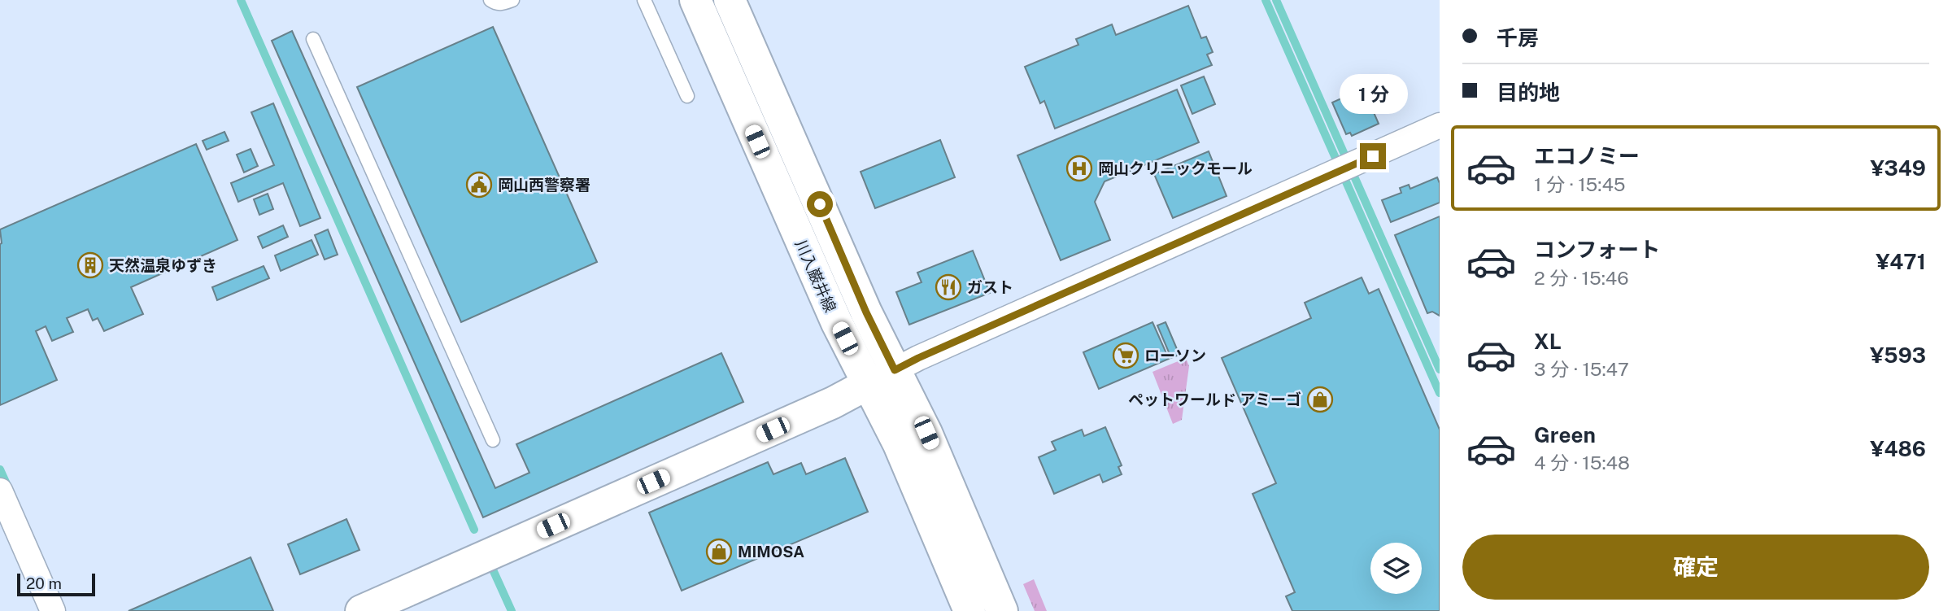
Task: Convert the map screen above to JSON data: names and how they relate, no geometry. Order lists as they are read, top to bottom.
{
  "streets": {
    "main road": ["川入巌井線"]
  },
  "places": {
    "hospital": ["岡山クリニックモール"],
    "public building": ["岡山西警察署"],
    "building": ["天然温泉ゆずき"],
    "restaurant": ["ガスト"],
    "supermarket": ["ローソン"],
    "shop": ["ペットワールド アミーゴ", "MIMOSA"]
  },
  "scale_bar": "20 m",
  "page": {
    "banner": ["千房", "目的地"],
    "bubble": "1 分",
    "list": [
      {
        "name": "エコノミー",
        "note": "1 分 · 15:45",
        "value": "¥349"
      },
      {
        "name": "コンフォート",
        "note": "2 分 · 15:46",
        "value": "¥471"
      },
      {
        "name": "XL",
        "note": "3 分 · 15:47",
        "value": "¥593"
      },
      {
        "name": "Green",
        "note": "4 分 · 15:48",
        "value": "¥486"
      }
    ],
    "buttons": "確定",
    "scale": "20 m"
  }
}
